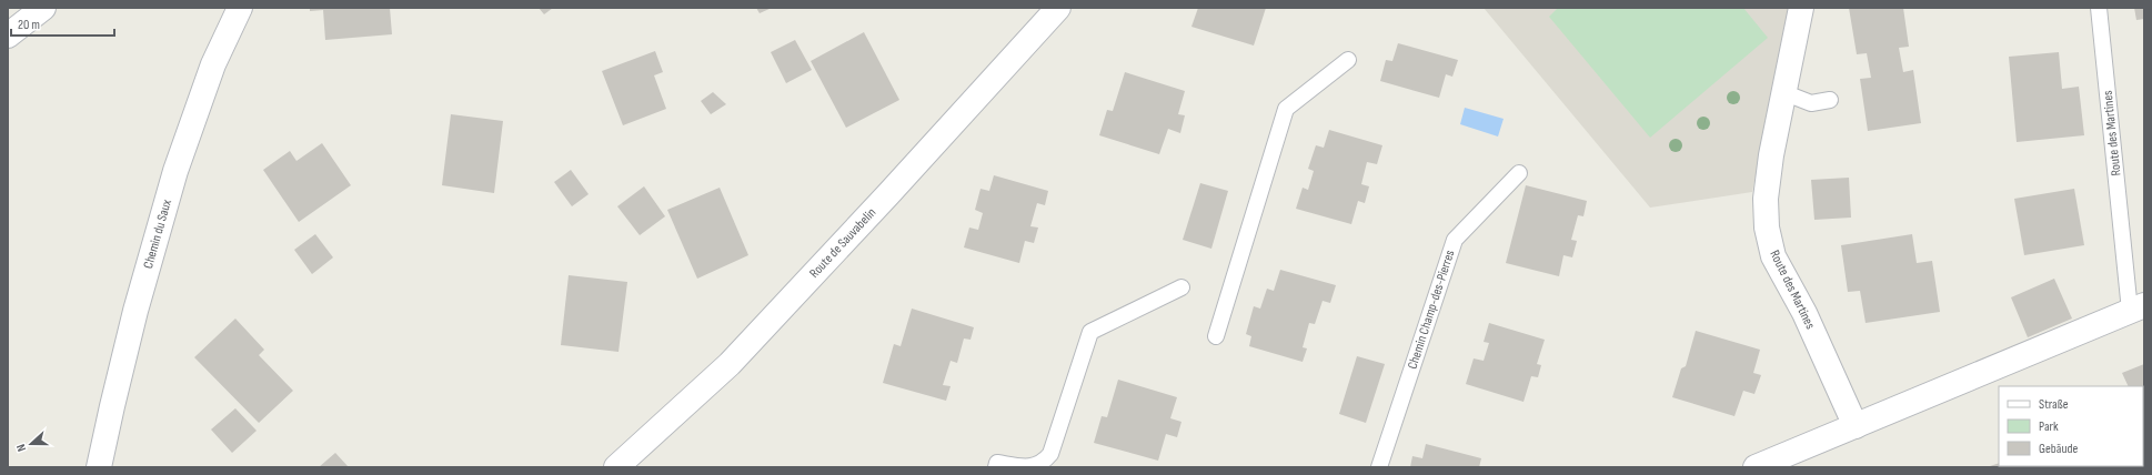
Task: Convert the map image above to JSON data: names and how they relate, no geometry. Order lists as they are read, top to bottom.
{
  "streets": {
    "street": ["Route des Martines", "Chemin du Saux", "Route de Sauvabelin"],
    "lane": ["Chemin Champ-des-Pierres"]
  },
  "legend": ["Straße", "Park", "Gebäude"],
  "scale_bar": "20 m",
  "north": "left"
}
